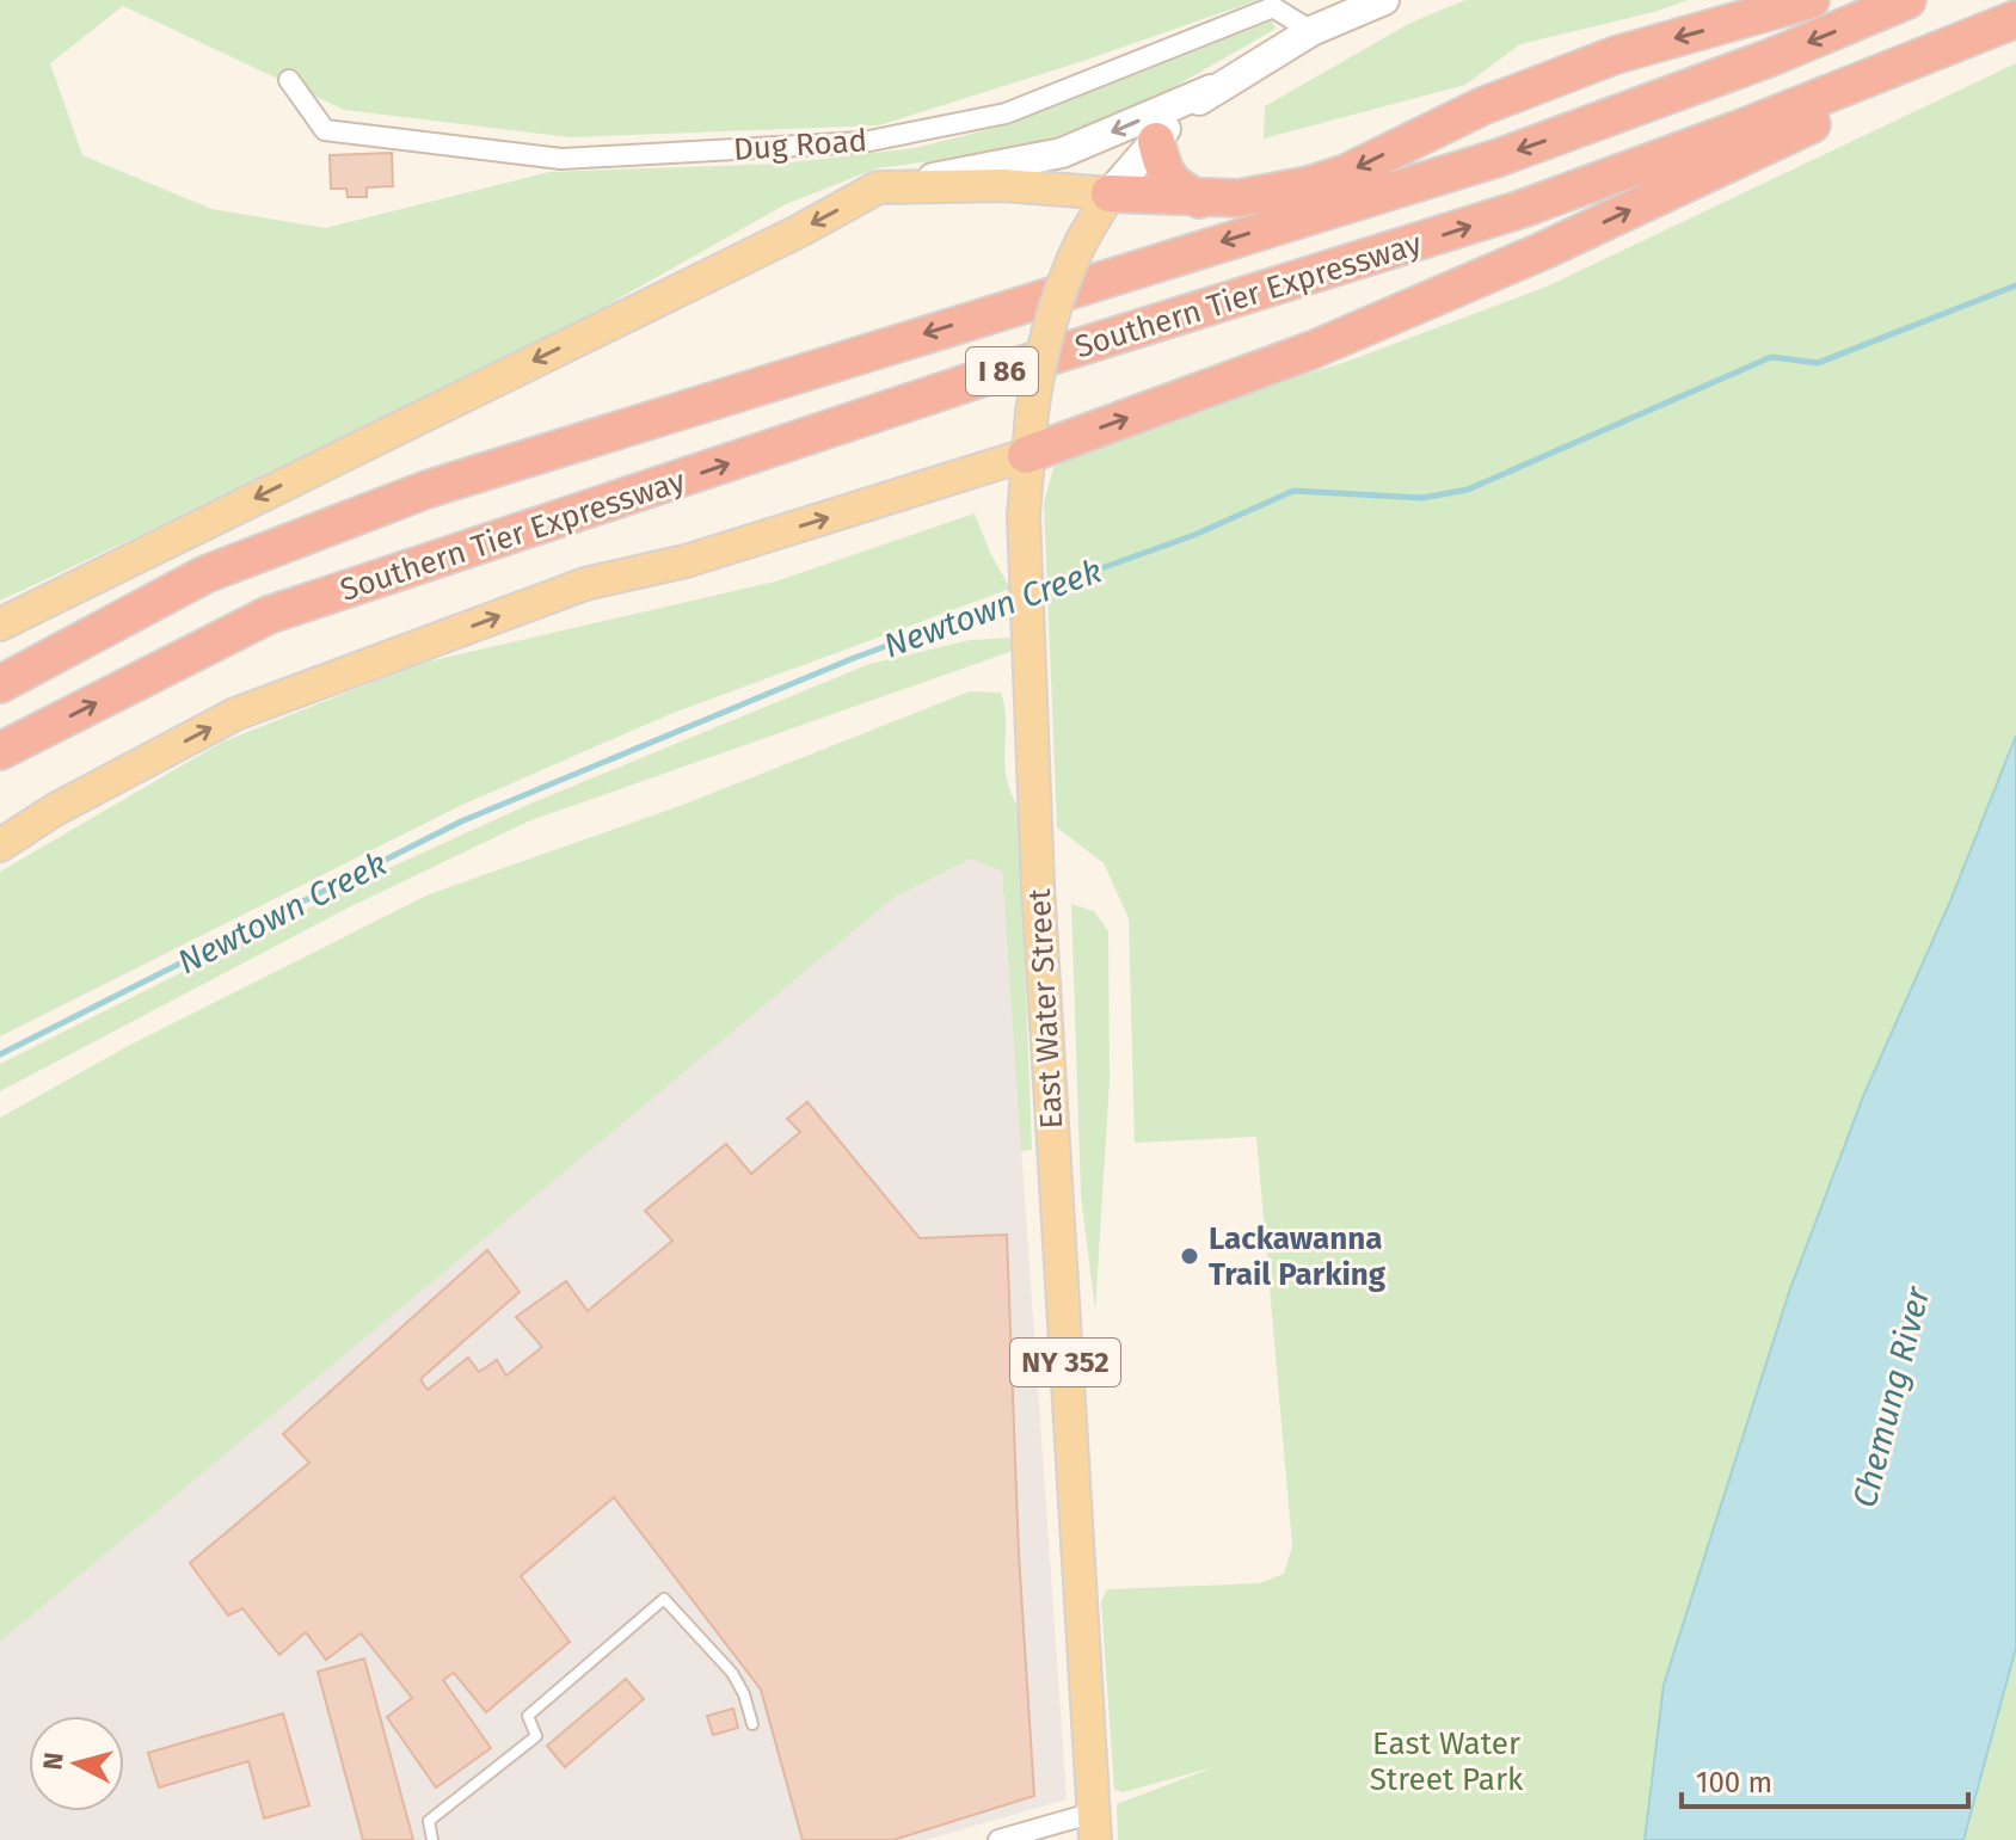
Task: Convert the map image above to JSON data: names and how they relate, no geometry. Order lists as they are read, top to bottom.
{
  "streets": {
    "highway": ["Southern Tier Expressway", "I 86"],
    "main road": ["East Water Street", "NY 352"],
    "street": ["Dug Road"]
  },
  "water": ["Newtown Creek", "Chemung River"],
  "parks": ["East Water Street Park"],
  "places": ["Lackawanna Trail Parking"],
  "scale_bar": "100 m",
  "north": "left"
}
